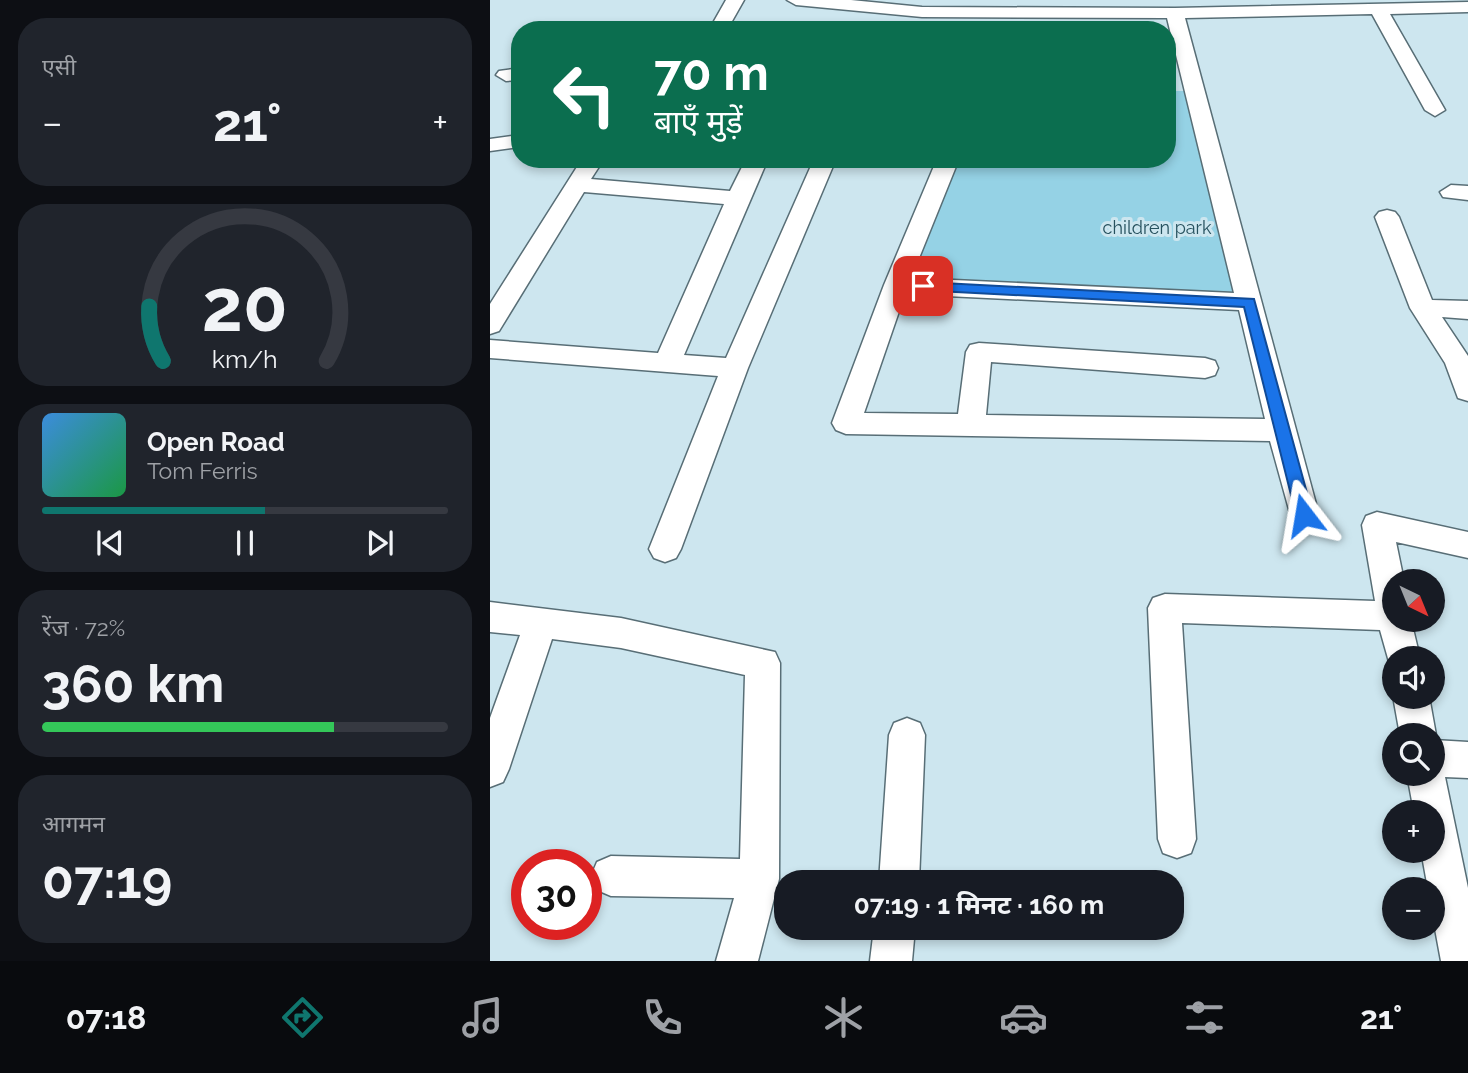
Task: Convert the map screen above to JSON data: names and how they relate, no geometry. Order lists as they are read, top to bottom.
{
  "parks": ["children park"],
  "north": "bottom right",
  "page": {
    "tile": [
      "एसी",
      ["रेंज · 72%", "360 km"],
      ["आगमन", "07:19"]
    ],
    "turn": ["70 m", "बाएँ मुड़ें"],
    "heat": ["−", "21°", "+"],
    "song": ["Open Road", "Tom Ferris"],
    "map_buttons": ["+", "−"],
    "limit": "30",
    "trip": "07:19 · 1 मिनट · 160 m",
    "tabs": ["07:18", "21°"],
    "gauge": ["20", "km/h"]
  }
}
